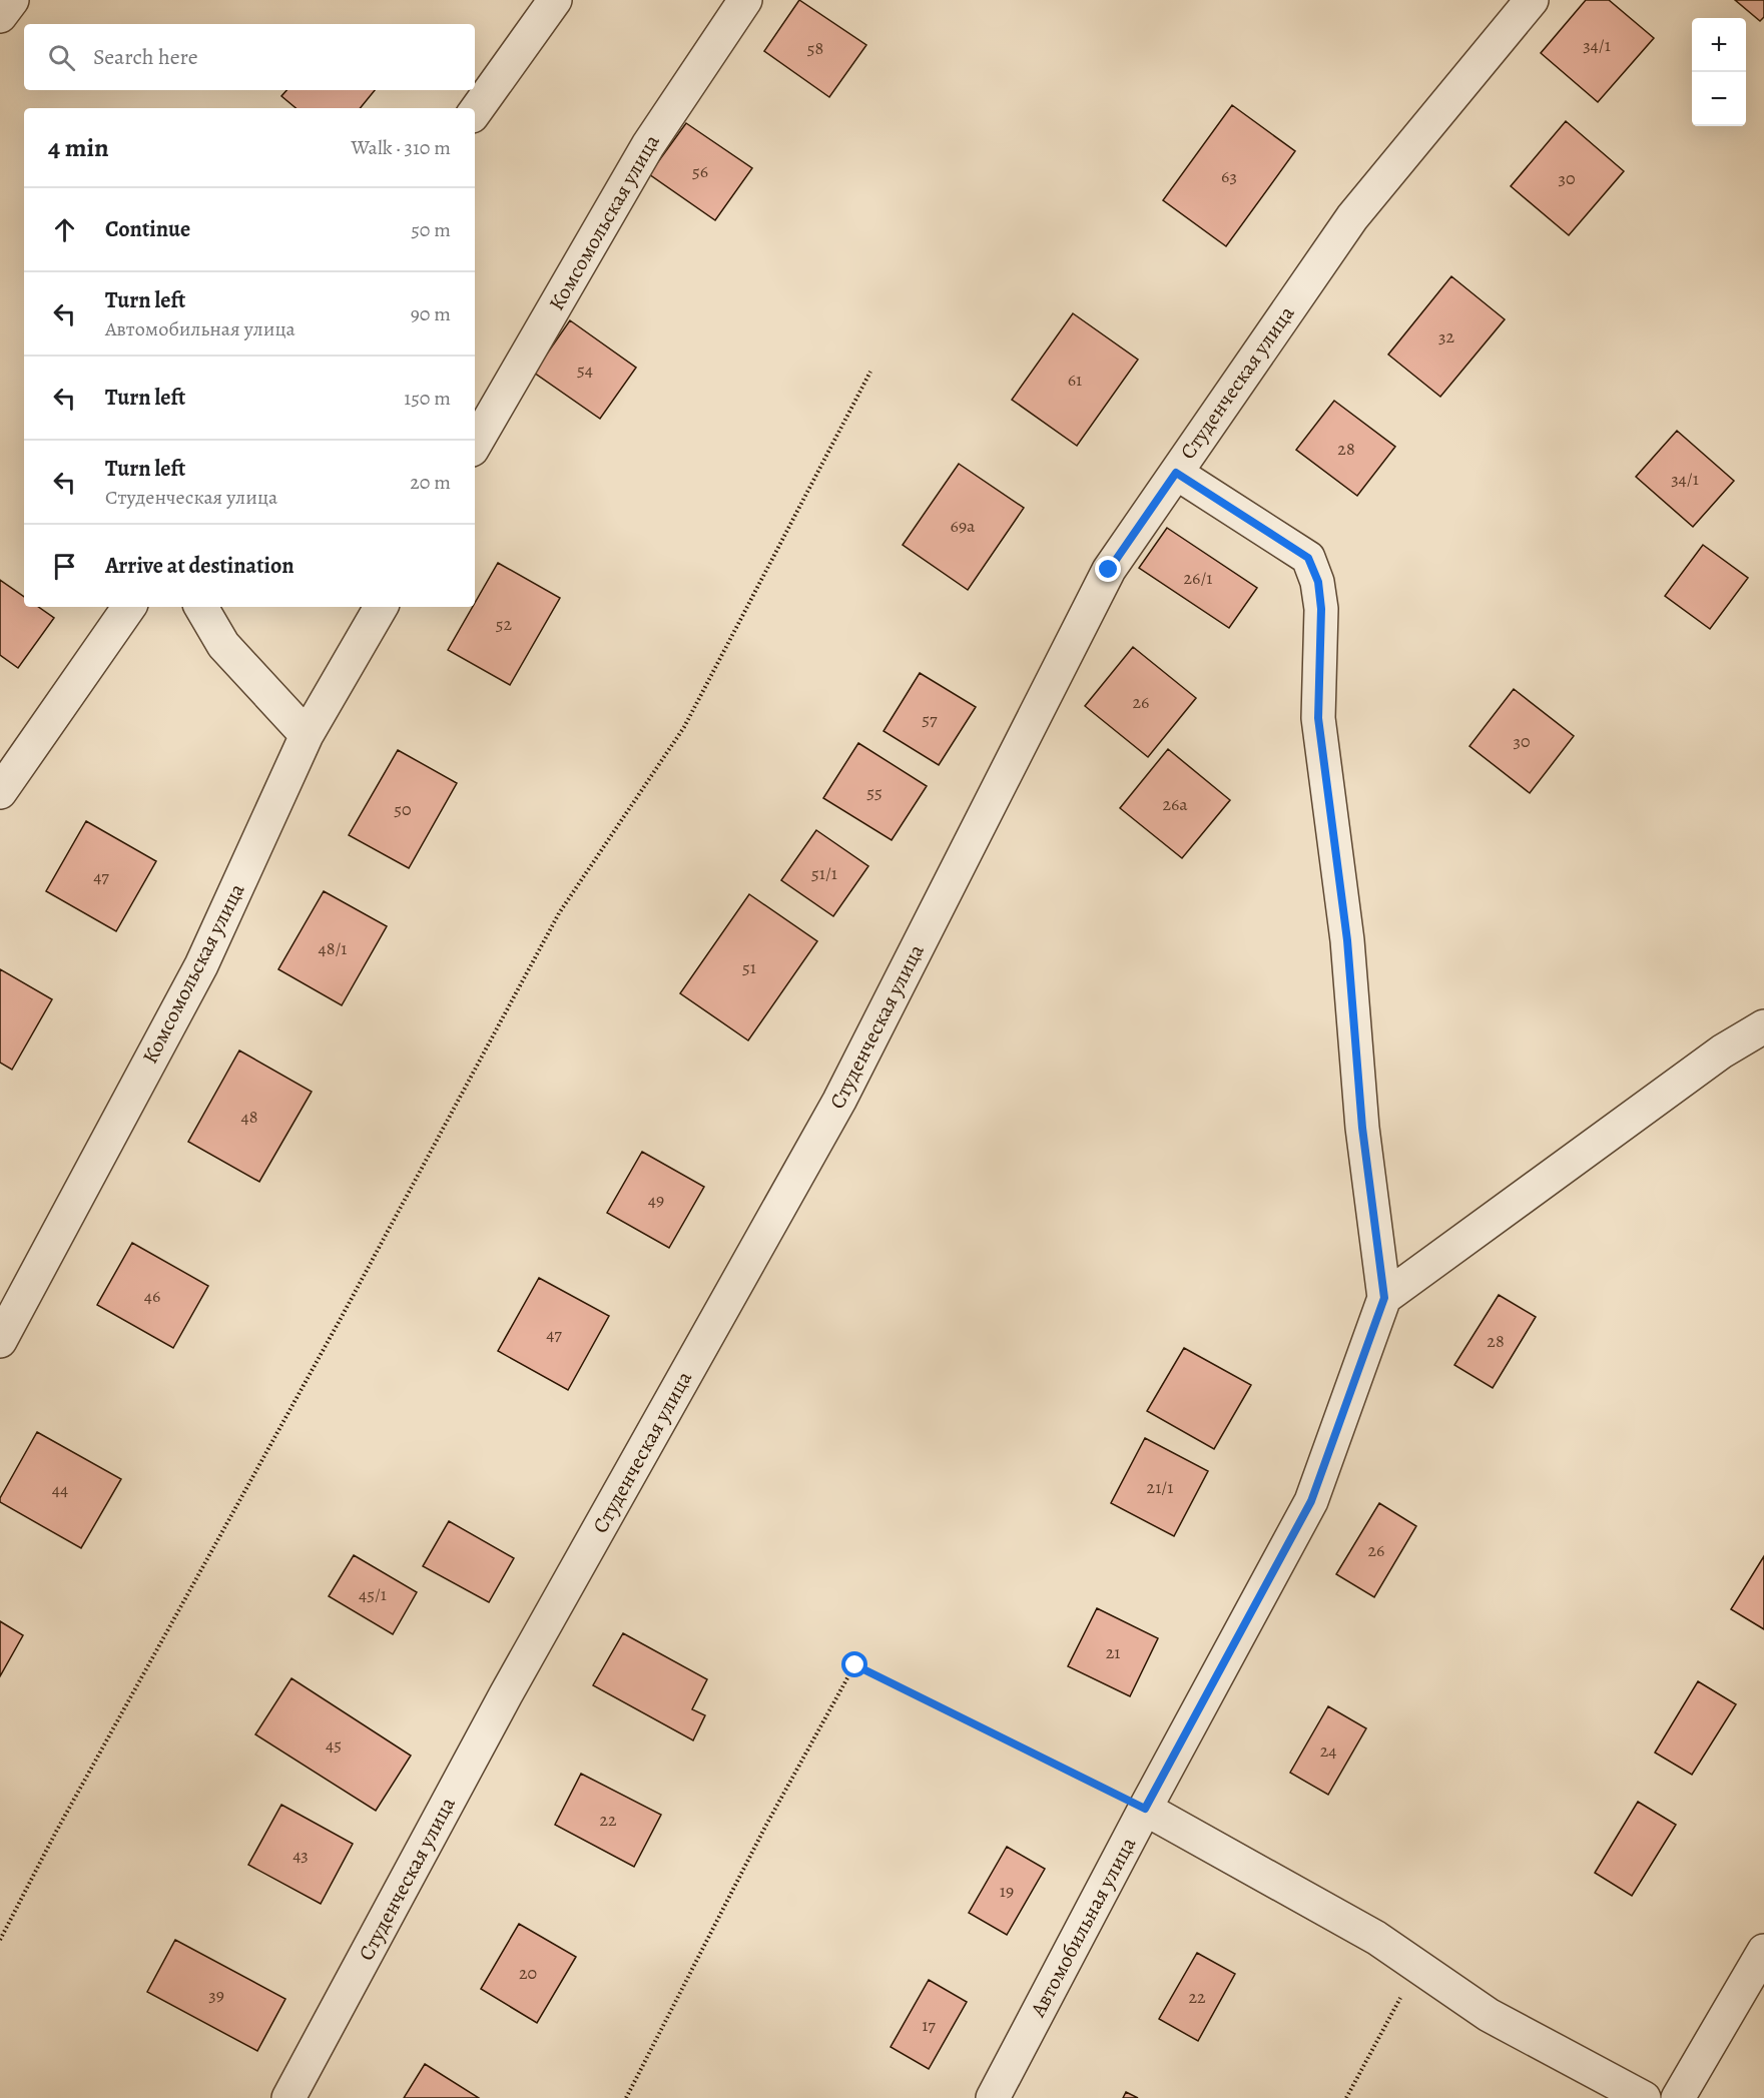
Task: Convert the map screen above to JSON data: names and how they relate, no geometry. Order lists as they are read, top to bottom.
{
  "streets": {
    "street": ["Комсомольская улица", "Студенческая улица", "Автомобильная улица"]
  },
  "house_numbers": [
    "34/1",
    "58",
    "56",
    "63",
    "30",
    "32",
    "54",
    "61",
    "28",
    "34/1",
    "69а",
    "26/1",
    "52",
    "26",
    "57",
    "30",
    "55",
    "26а",
    "50",
    "51/1",
    "47",
    "48/1",
    "51",
    "48",
    "49",
    "46",
    "47",
    "28",
    "21/1",
    "44",
    "26",
    "45/1",
    "21",
    "45",
    "24",
    "22",
    "43",
    "19",
    "20",
    "39",
    "22",
    "17"
  ],
  "page": {
    "map_buttons": ["+", "−"],
    "search": "Search here",
    "heading": ["4 min", "Walk · 310 m"],
    "list": [
      ["Continue", "50 m"],
      ["Turn left", "Автомобильная улица", "90 m"],
      ["Turn left", "150 m"],
      ["Turn left", "Студенческая улица", "20 m"],
      "Arrive at destination"
    ]
  }
}
